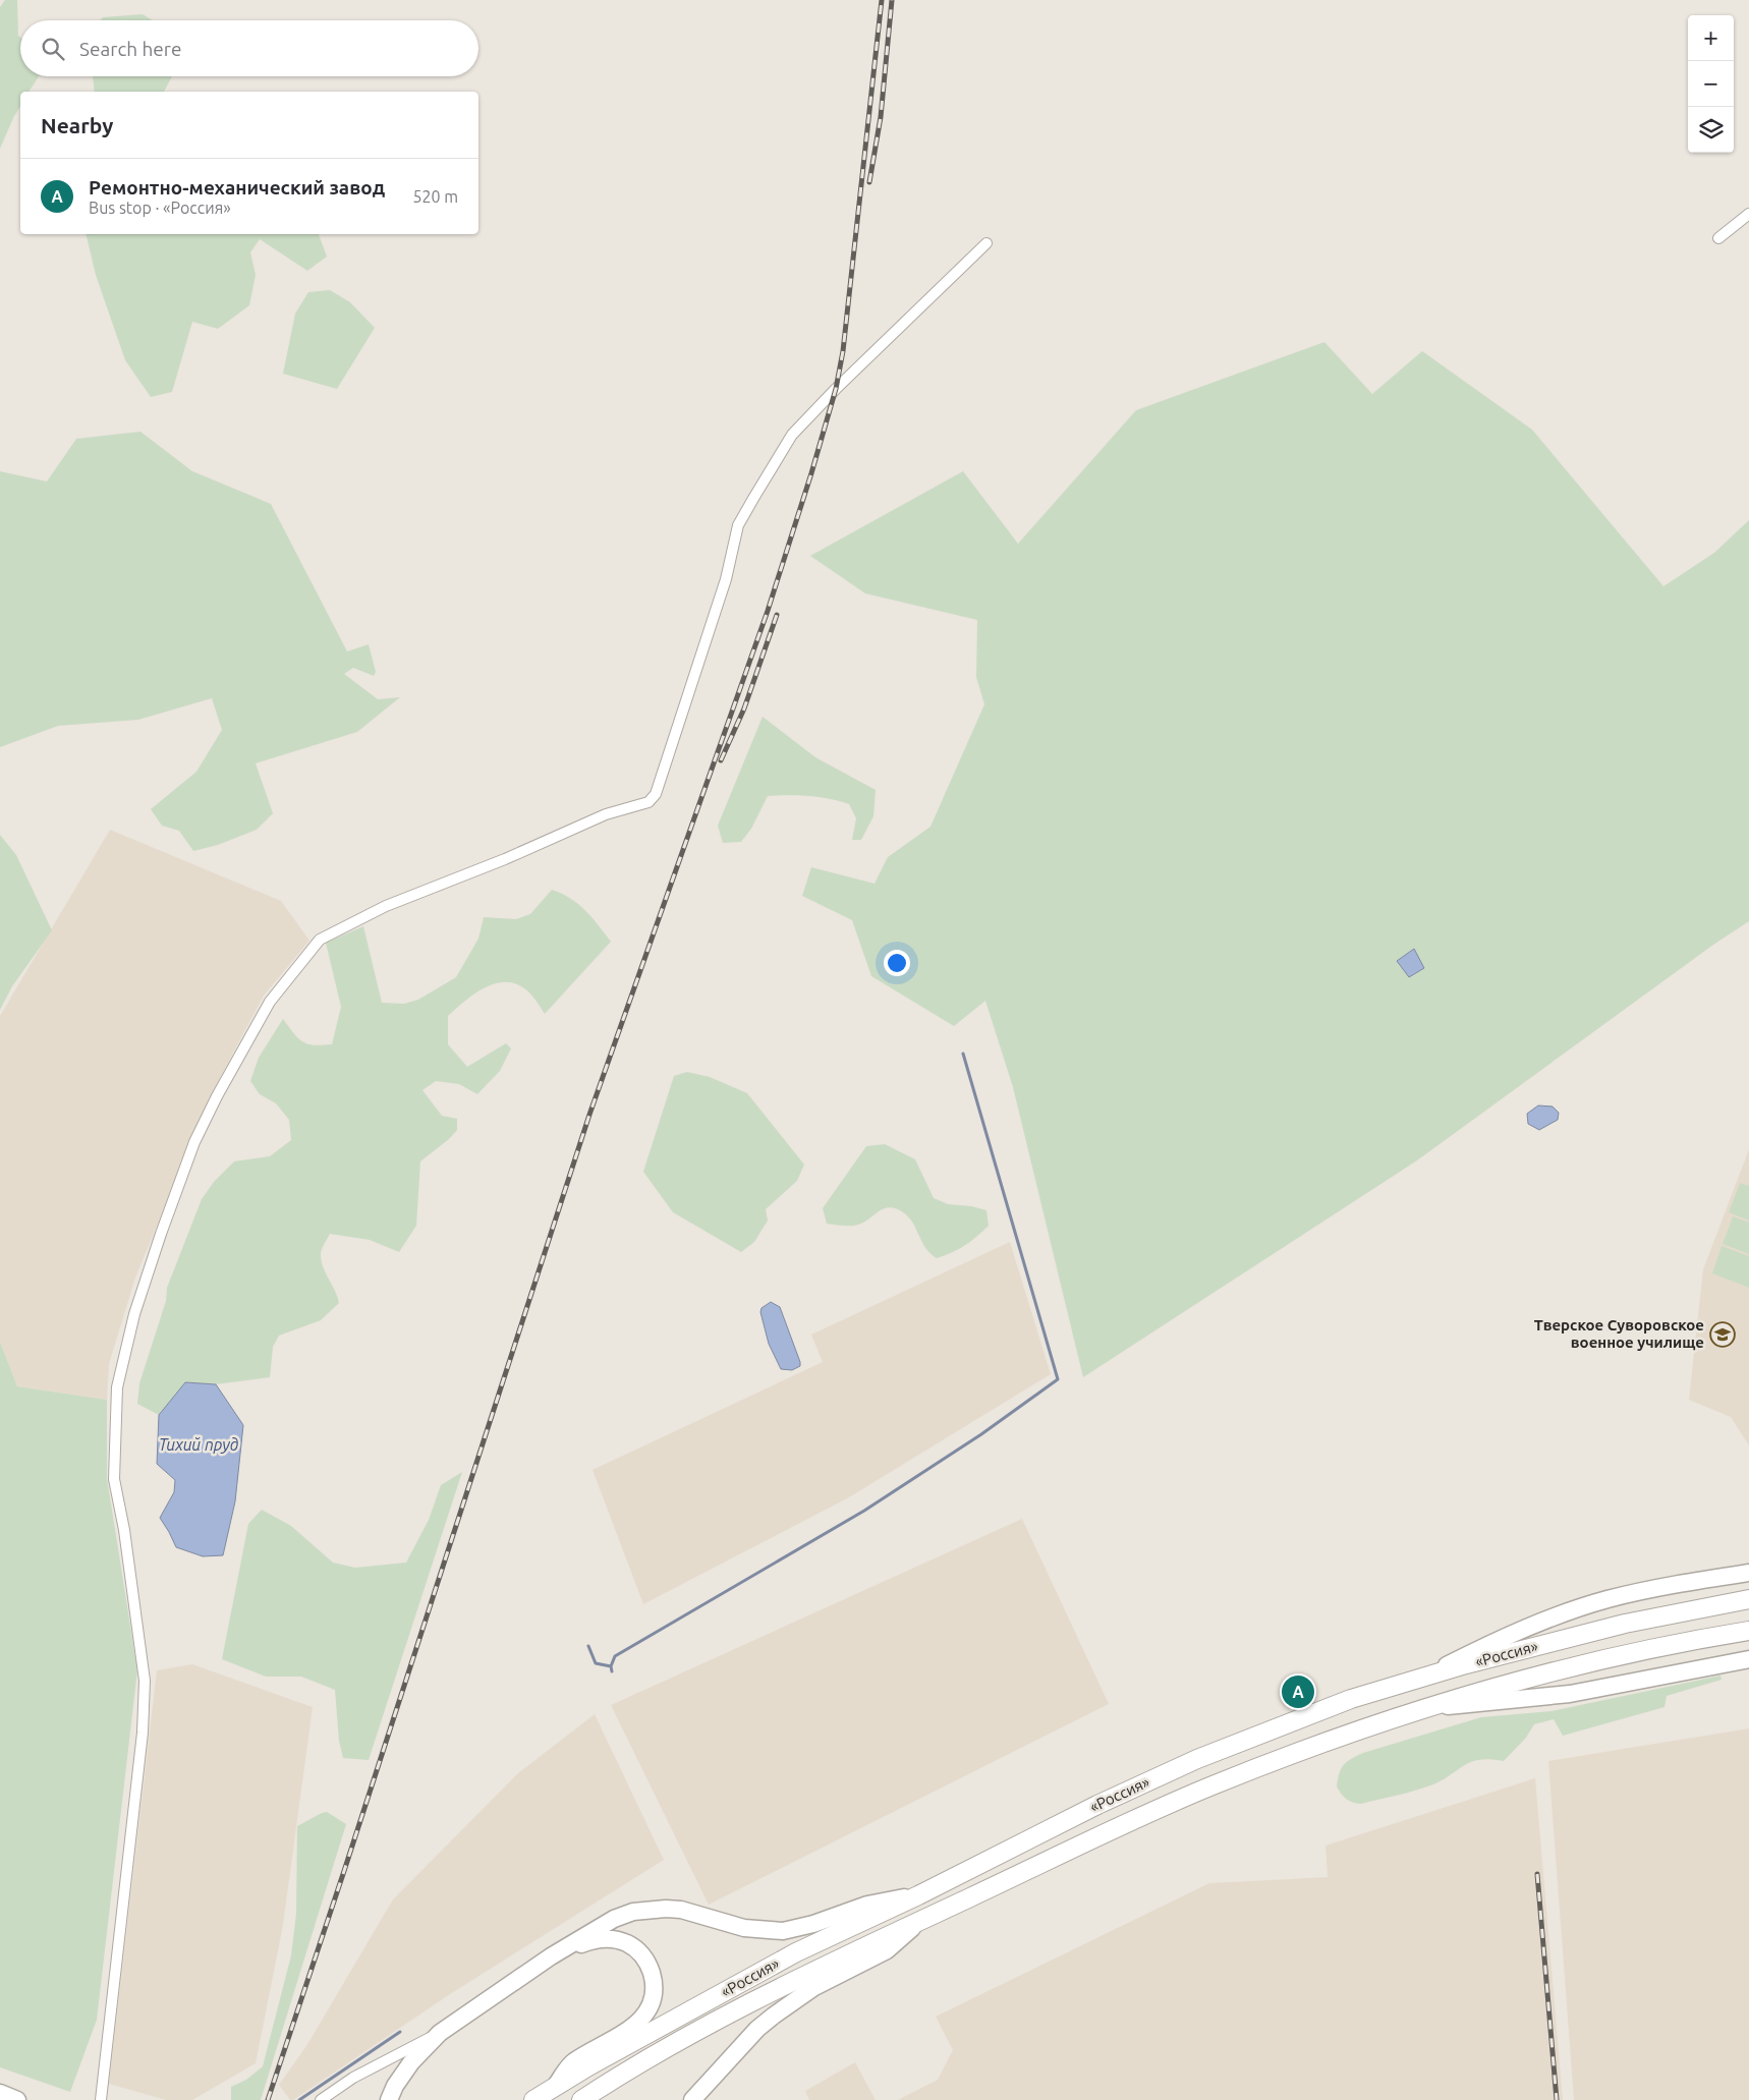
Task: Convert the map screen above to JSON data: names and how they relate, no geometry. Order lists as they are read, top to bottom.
{
  "streets": {
    "highway": ["«Россия»"]
  },
  "water": ["Тихий пруд"],
  "places": {
    "school or university": ["Тверское Суворовское военное училище"]
  },
  "page": {
    "map_buttons": ["+", "−"],
    "search": "Search here",
    "heading": "Nearby",
    "list": [
      {
        "mark": "A",
        "name": "Ремонтно-механический завод",
        "note": "Bus stop · «Россия»",
        "value": "520 m"
      }
    ],
    "pins": "A"
  }
}
